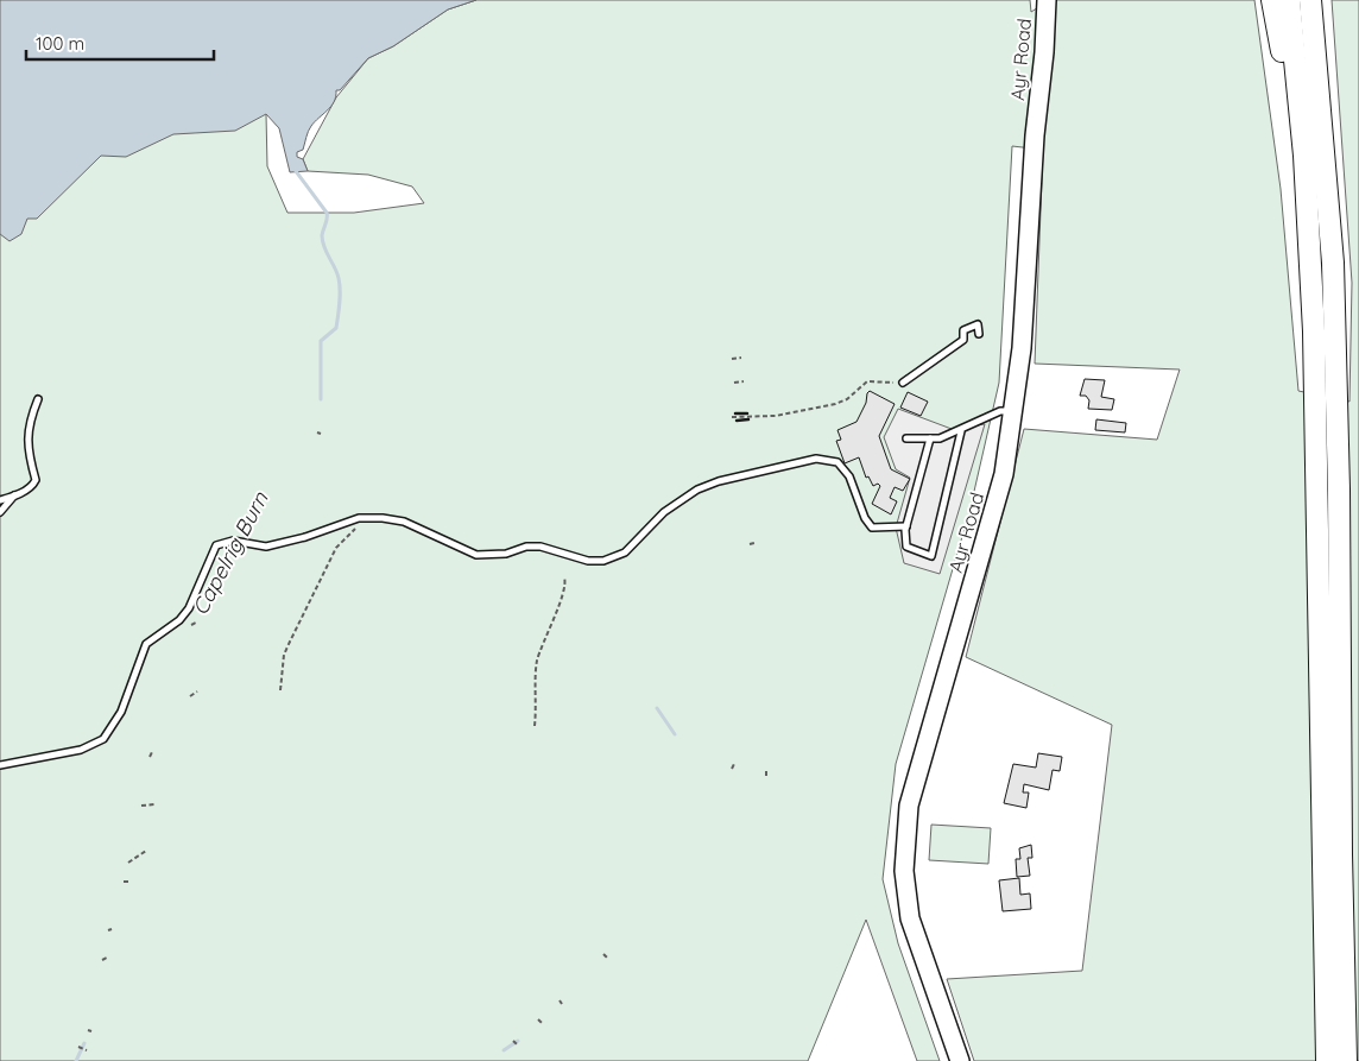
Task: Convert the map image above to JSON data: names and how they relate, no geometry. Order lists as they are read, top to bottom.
{
  "streets": {
    "main road": ["Ayr Road"]
  },
  "water": ["Capelrig Burn"],
  "scale_bar": "100 m"
}
